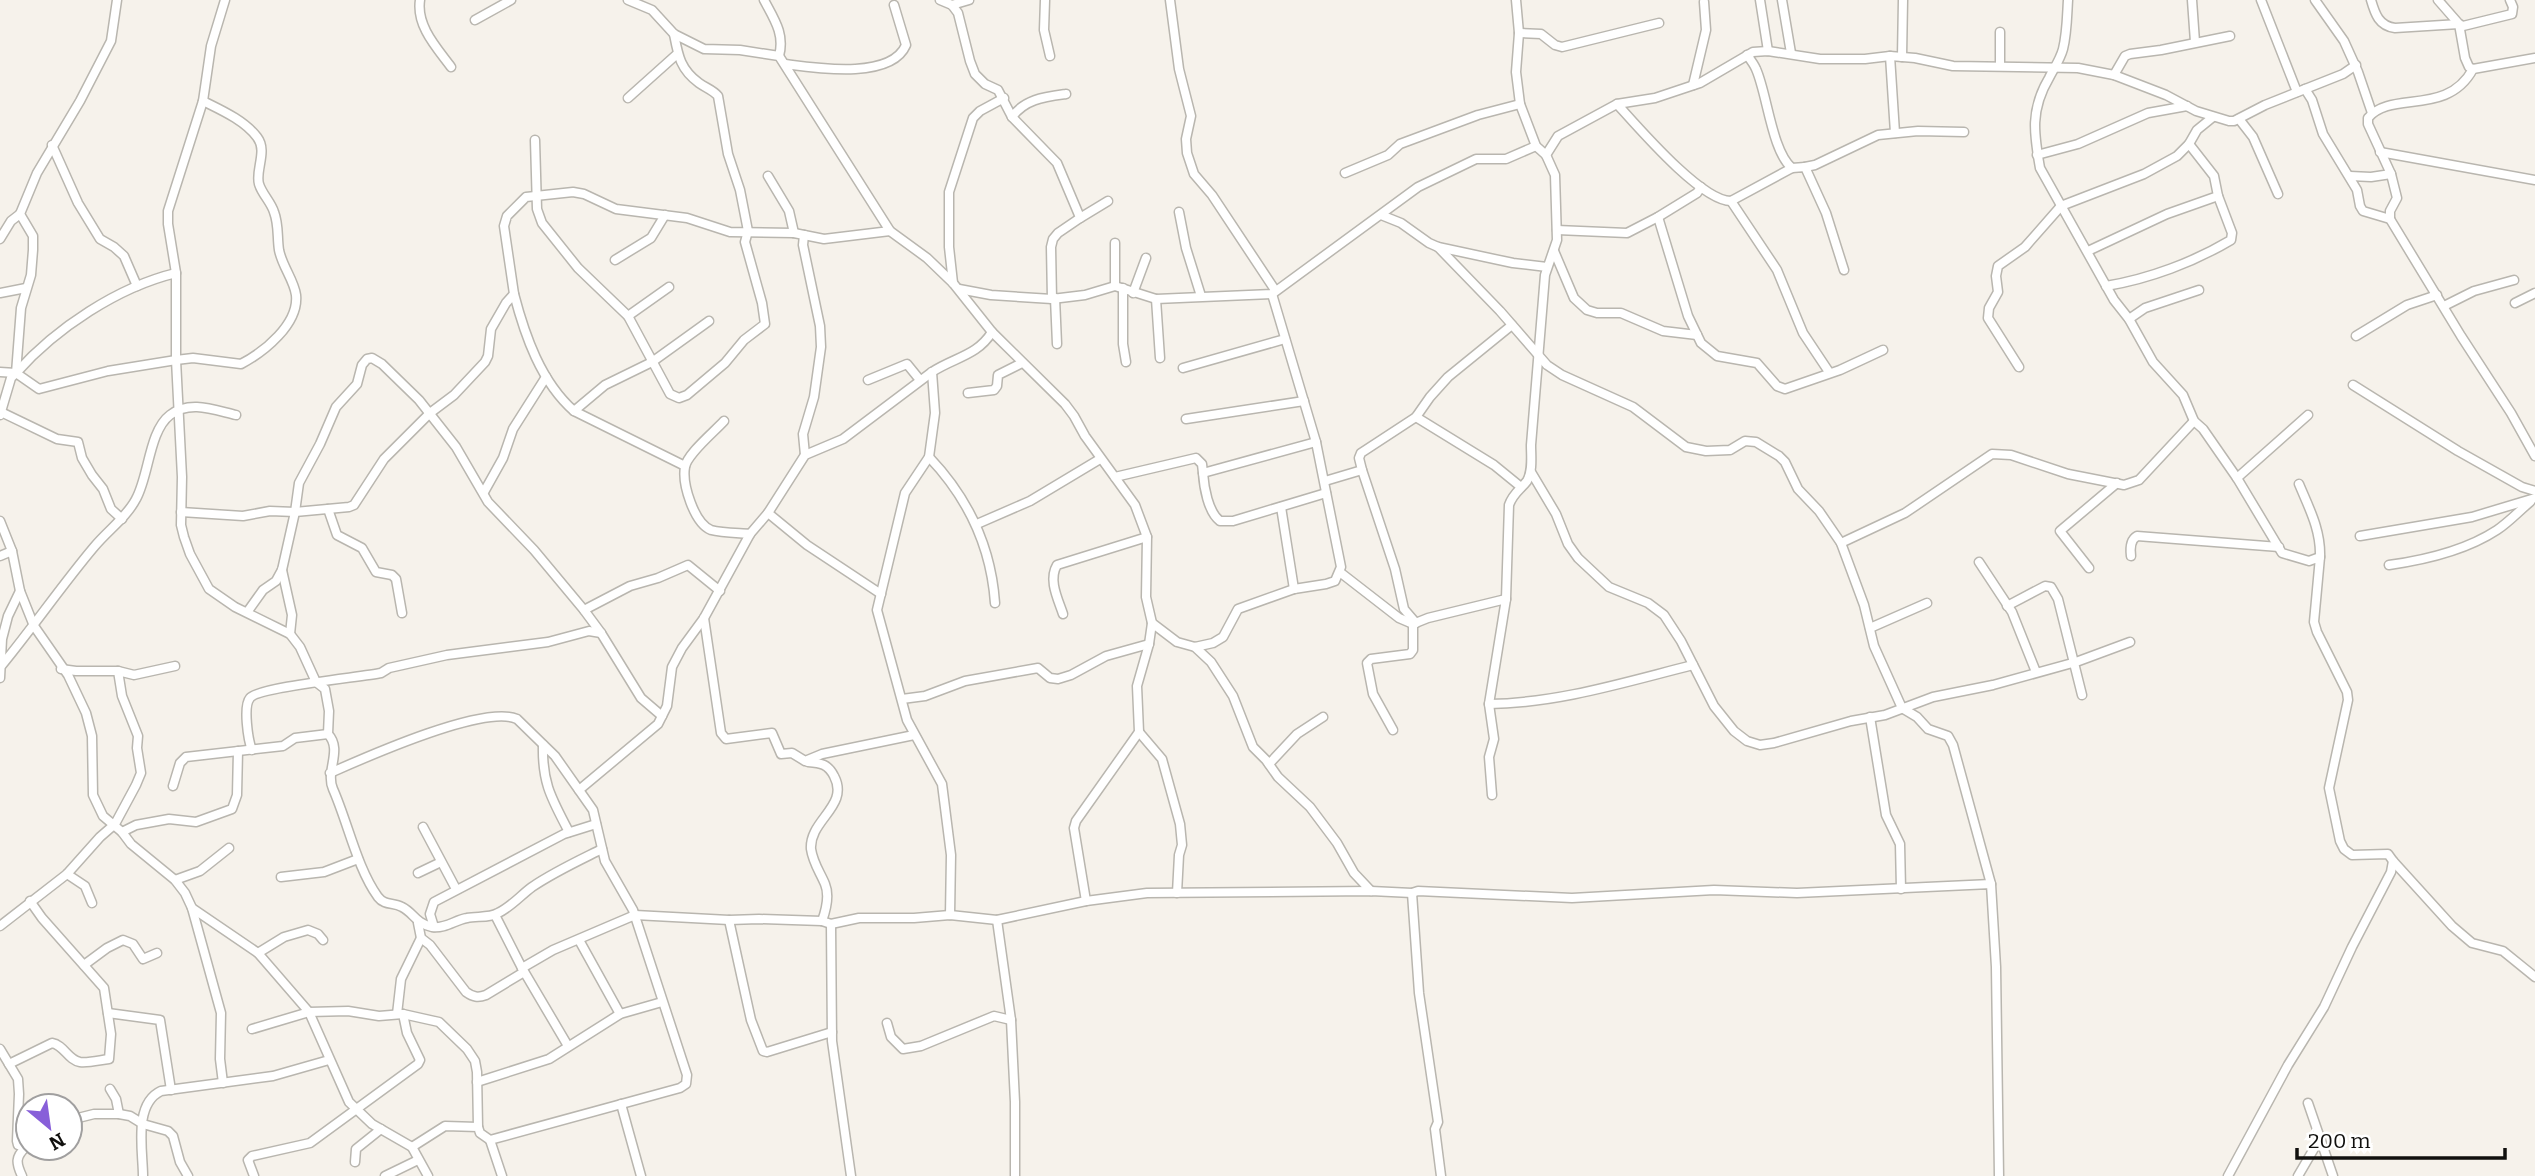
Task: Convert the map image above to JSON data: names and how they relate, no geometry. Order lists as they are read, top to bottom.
{
  "scale_bar": "200 m",
  "north": "bottom right"
}
